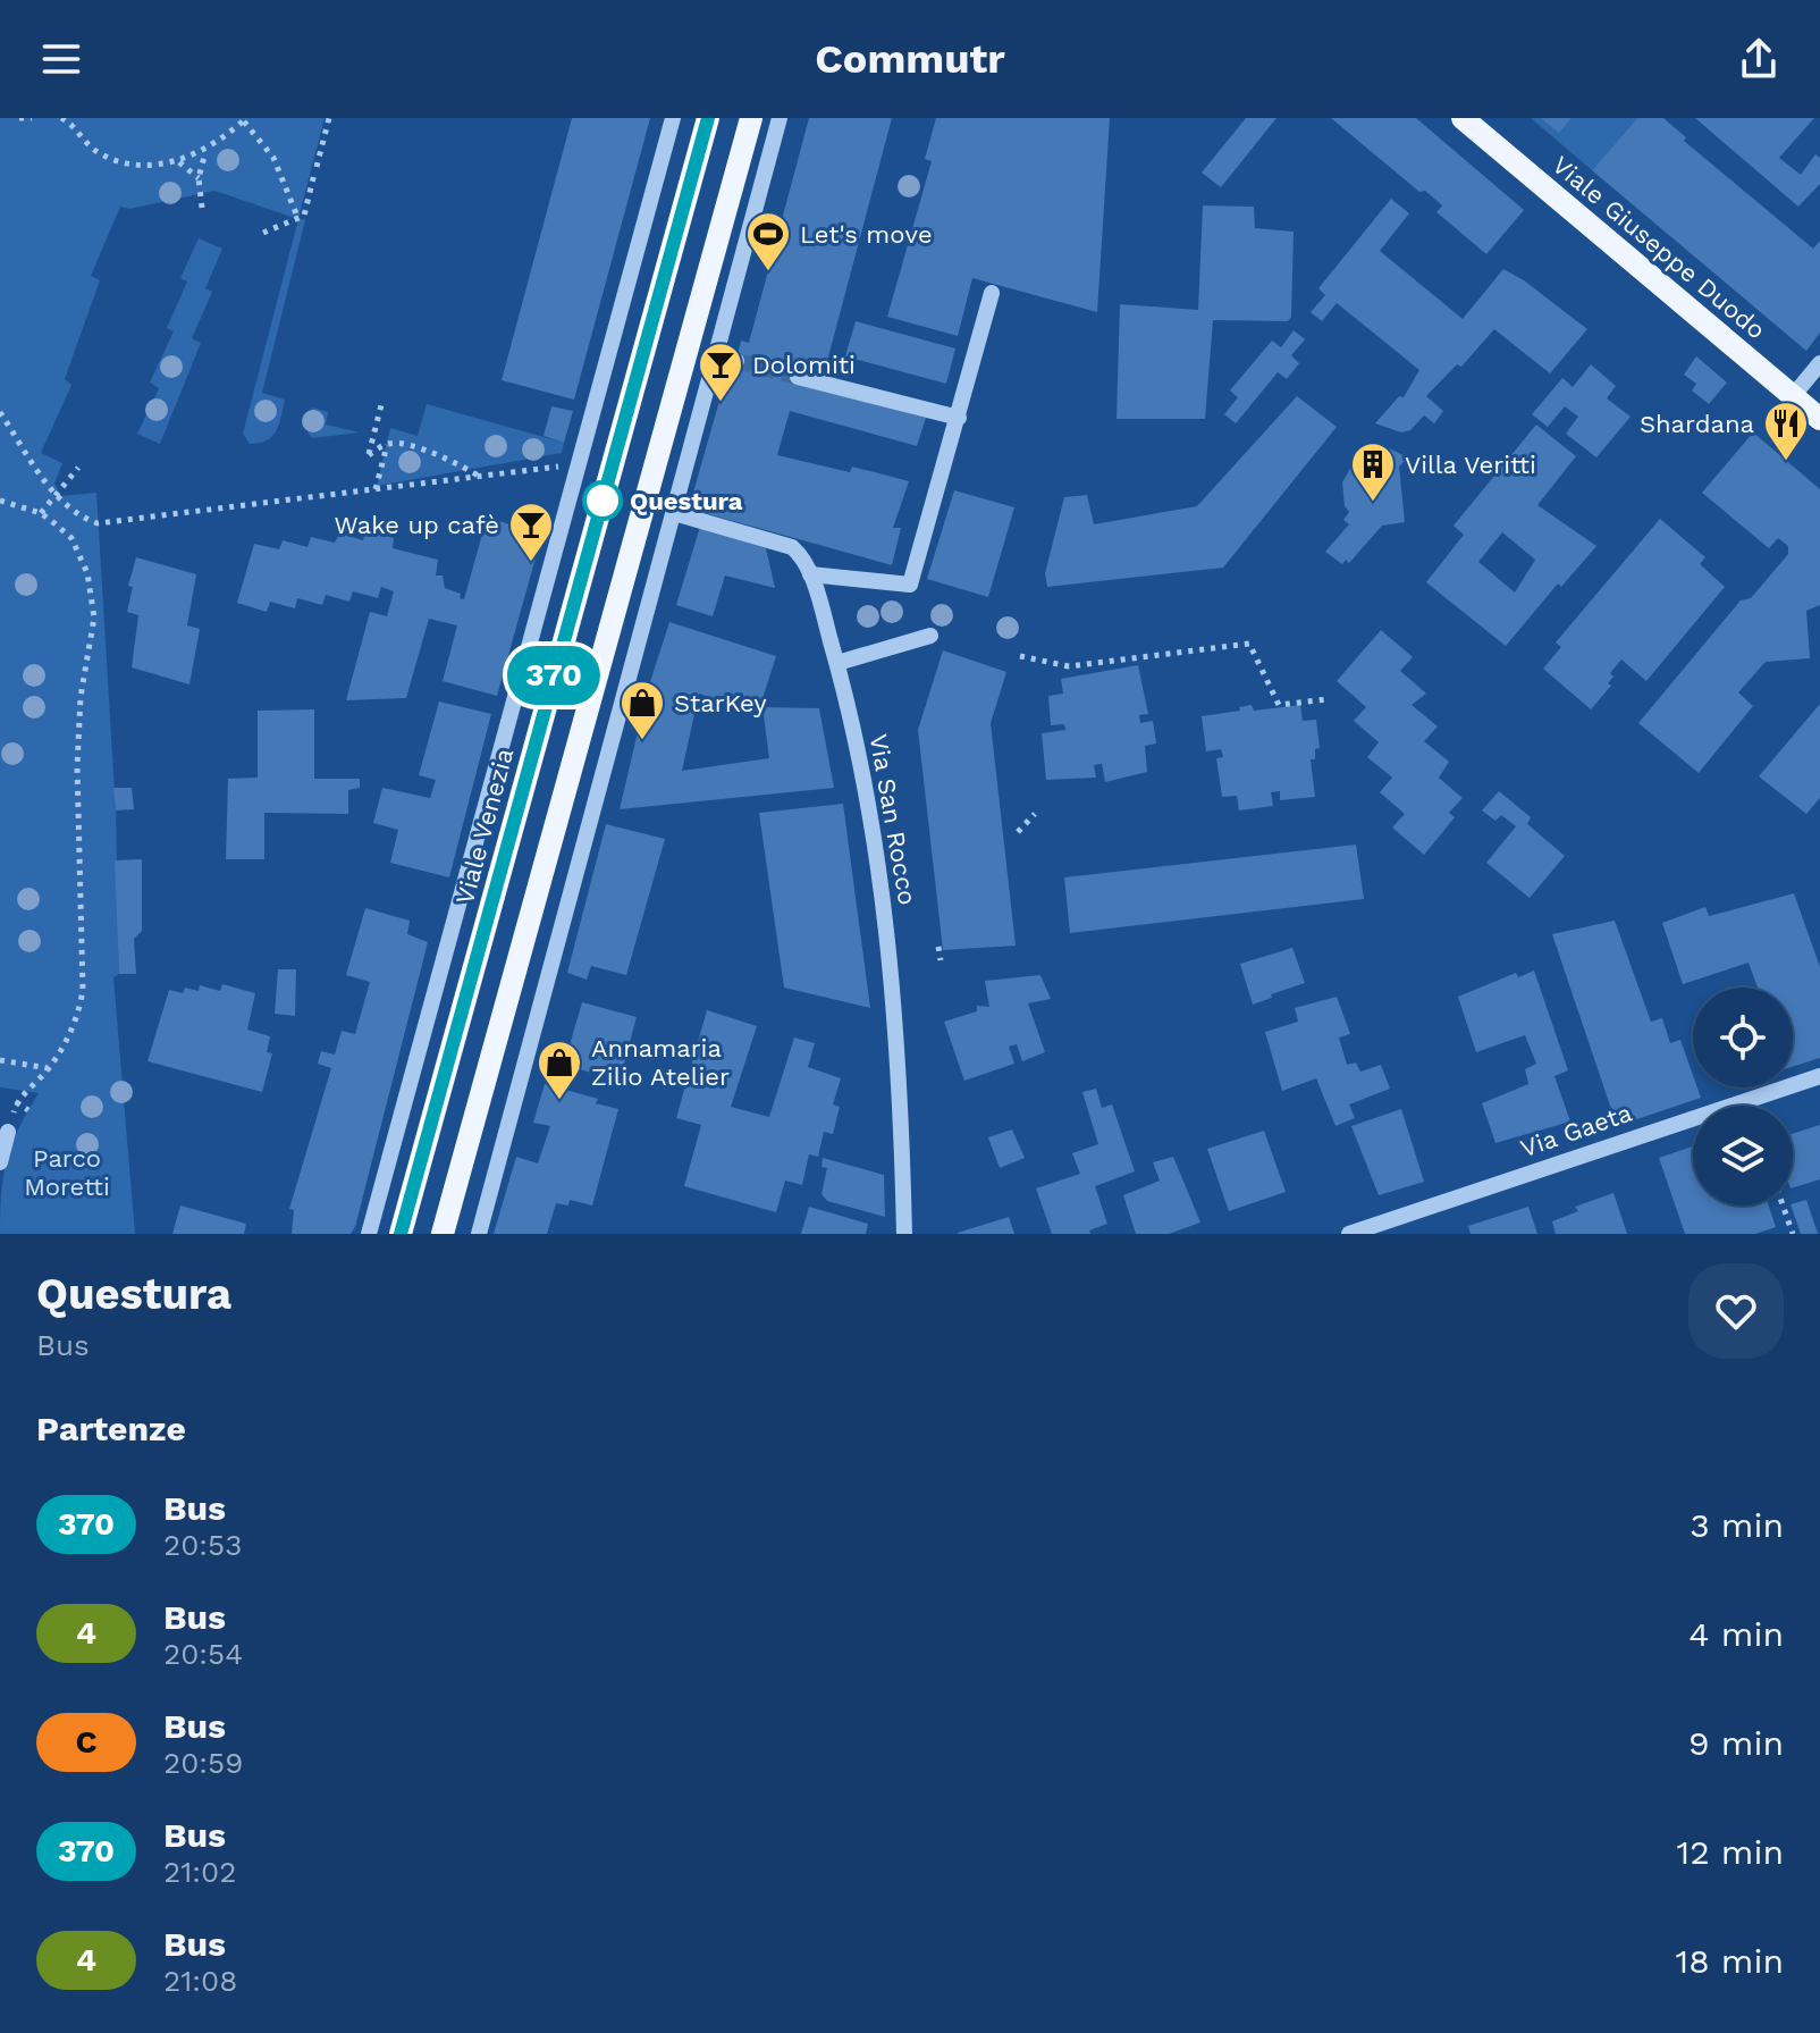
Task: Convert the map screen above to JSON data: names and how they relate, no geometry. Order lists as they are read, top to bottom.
{
  "streets": {
    "main road": ["Viale Giuseppe Duodo", "Viale Venezia"],
    "street": ["Via San Rocco", "Via Gaeta"]
  },
  "parks": ["Parco Moretti"],
  "places": {
    "sports": ["Let's move"],
    "bar": ["Dolomiti", "Wake up cafè"],
    "restaurant": ["Shardana"],
    "other": ["Questura"],
    "building": ["Villa Veritti"],
    "shop": ["StarKey", "Annamaria Zilio Atelier"]
  },
  "lines": ["bus line 370"],
  "page": {
    "header": "Commutr",
    "on_map": "370",
    "heading": [
      ["Questura", "Bus"],
      "Partenze"
    ],
    "list": [
      {
        "mark": "370",
        "name": "Bus",
        "note": "20:53",
        "value": "3 min"
      },
      {
        "mark": "4",
        "name": "Bus",
        "note": "20:54",
        "value": "4 min"
      },
      {
        "mark": "C",
        "name": "Bus",
        "note": "20:59",
        "value": "9 min"
      },
      {
        "mark": "370",
        "name": "Bus",
        "note": "21:02",
        "value": "12 min"
      },
      {
        "mark": "4",
        "name": "Bus",
        "note": "21:08",
        "value": "18 min"
      }
    ]
  }
}
